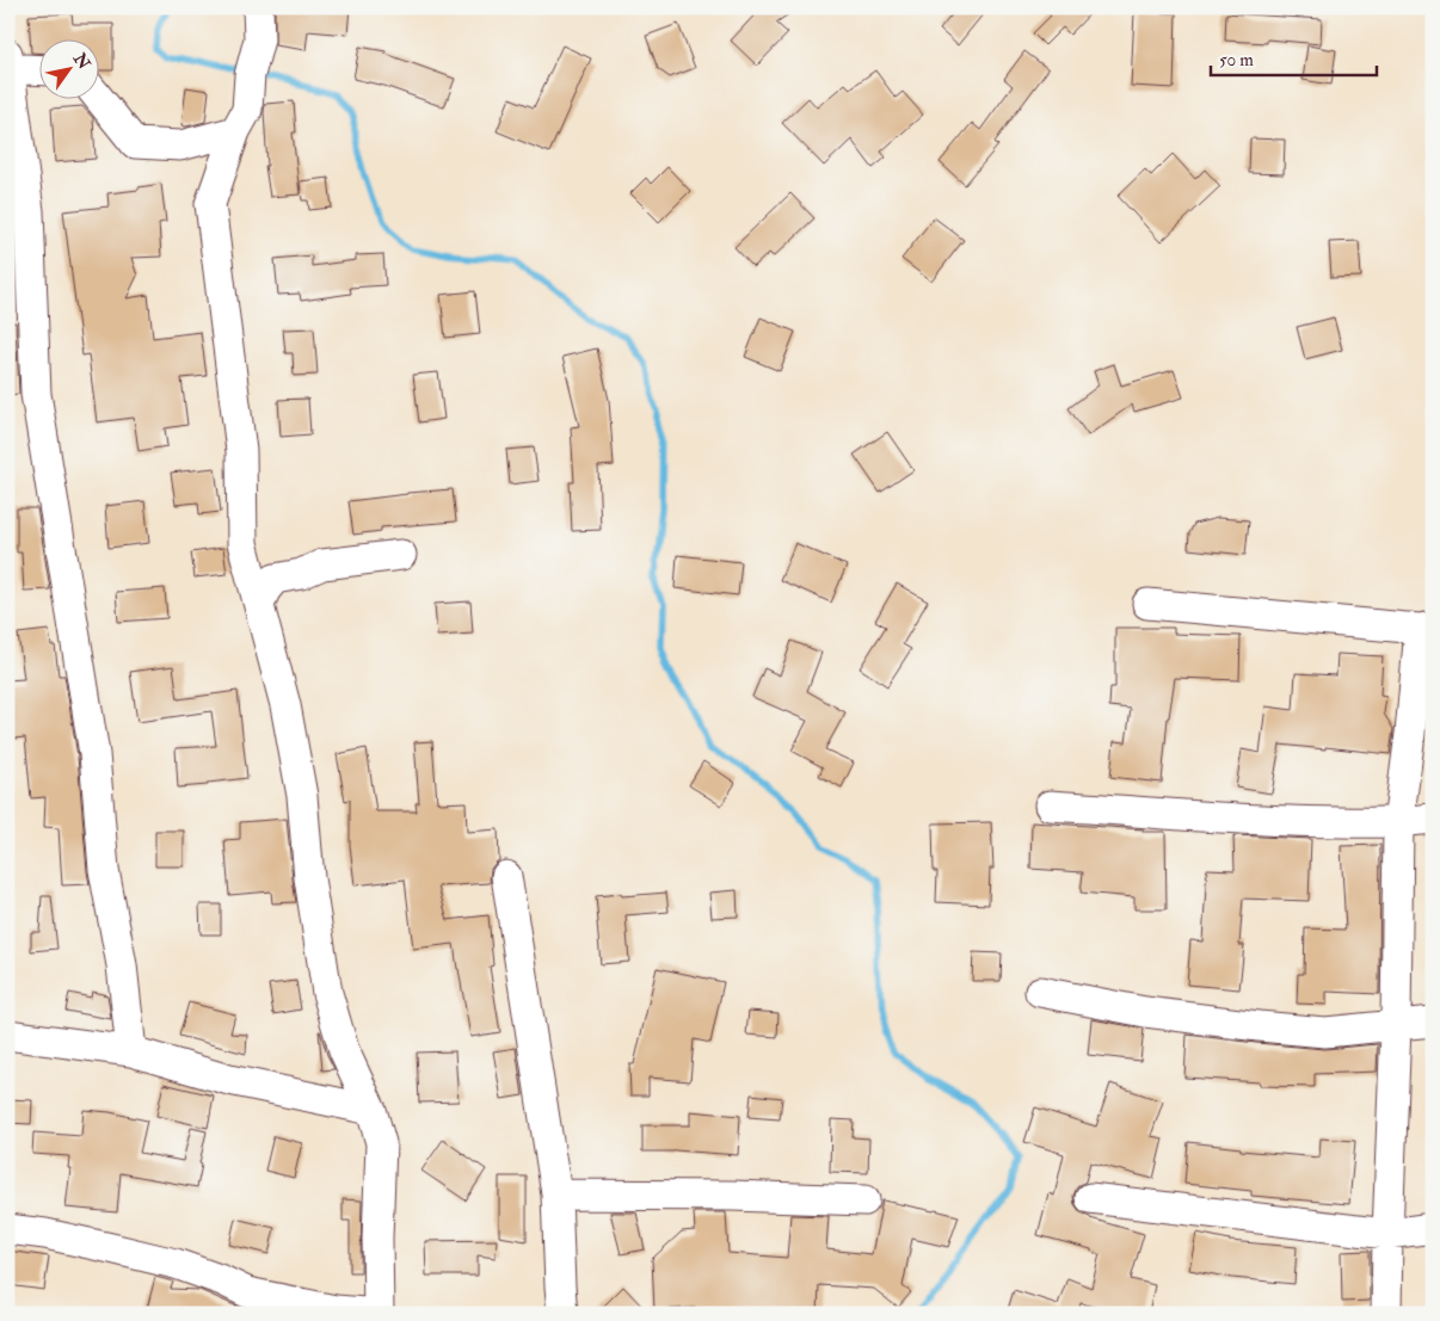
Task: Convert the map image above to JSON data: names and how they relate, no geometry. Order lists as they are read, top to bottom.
{
  "scale_bar": "50 m",
  "north": "top right"
}
